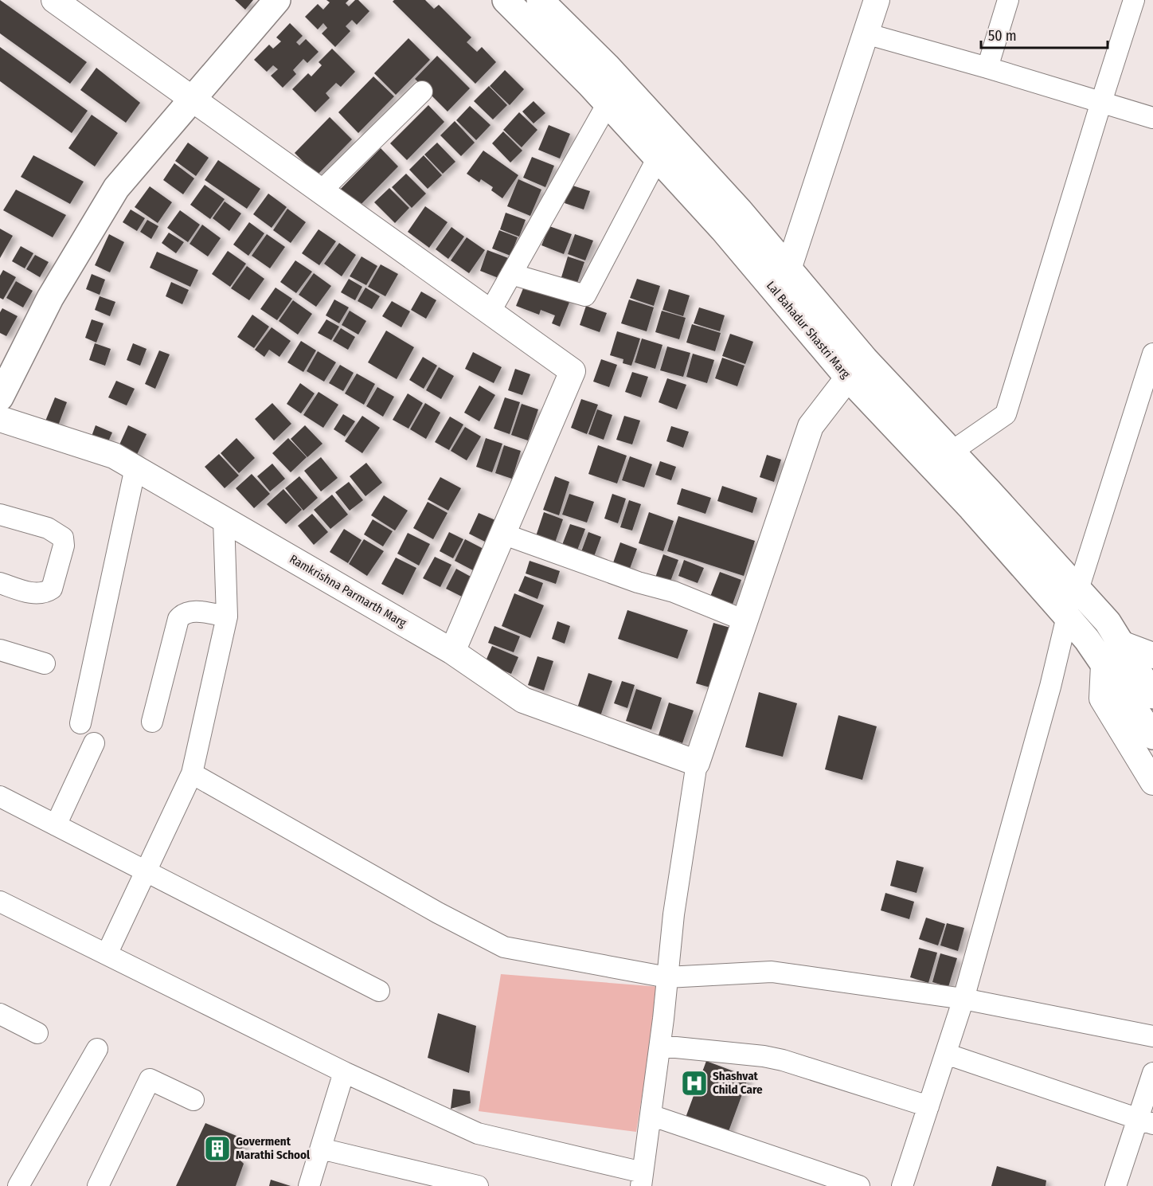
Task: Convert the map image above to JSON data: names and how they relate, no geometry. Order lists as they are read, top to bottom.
{
  "streets": {
    "main road": ["Lal Bahadur Shastri Marg"],
    "street": ["Ramkrishna Parmarth Marg"]
  },
  "places": {
    "hospital": ["Shashvat Child Care"],
    "building": ["Goverment Marathi School"]
  },
  "scale_bar": "50 m"
}
